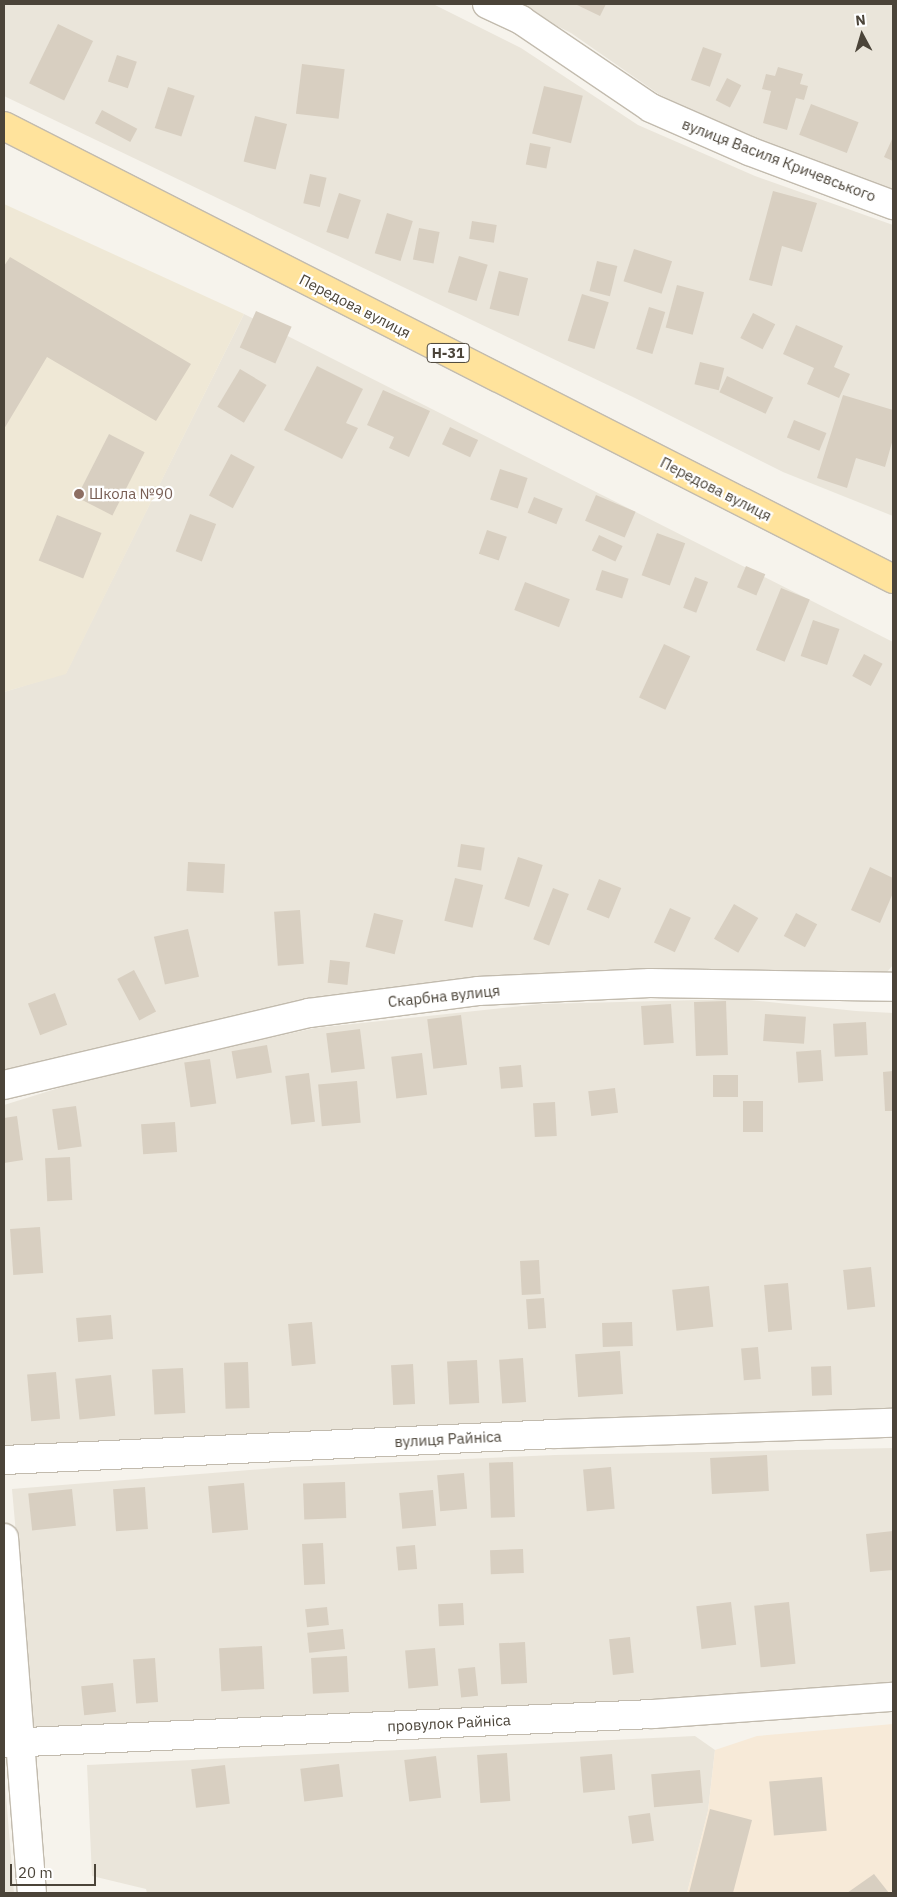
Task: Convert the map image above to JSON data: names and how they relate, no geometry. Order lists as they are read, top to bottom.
{
  "streets": {
    "main road": ["Передова вулиця", "Н-31"],
    "street": [
      "вулиця Василя Кричевського",
      "Скарбна вулиця",
      "вулиця Райніса",
      "провулок Райніса"
    ]
  },
  "places": ["Школа №90"],
  "scale_bar": "20 m",
  "north": "top"
}
